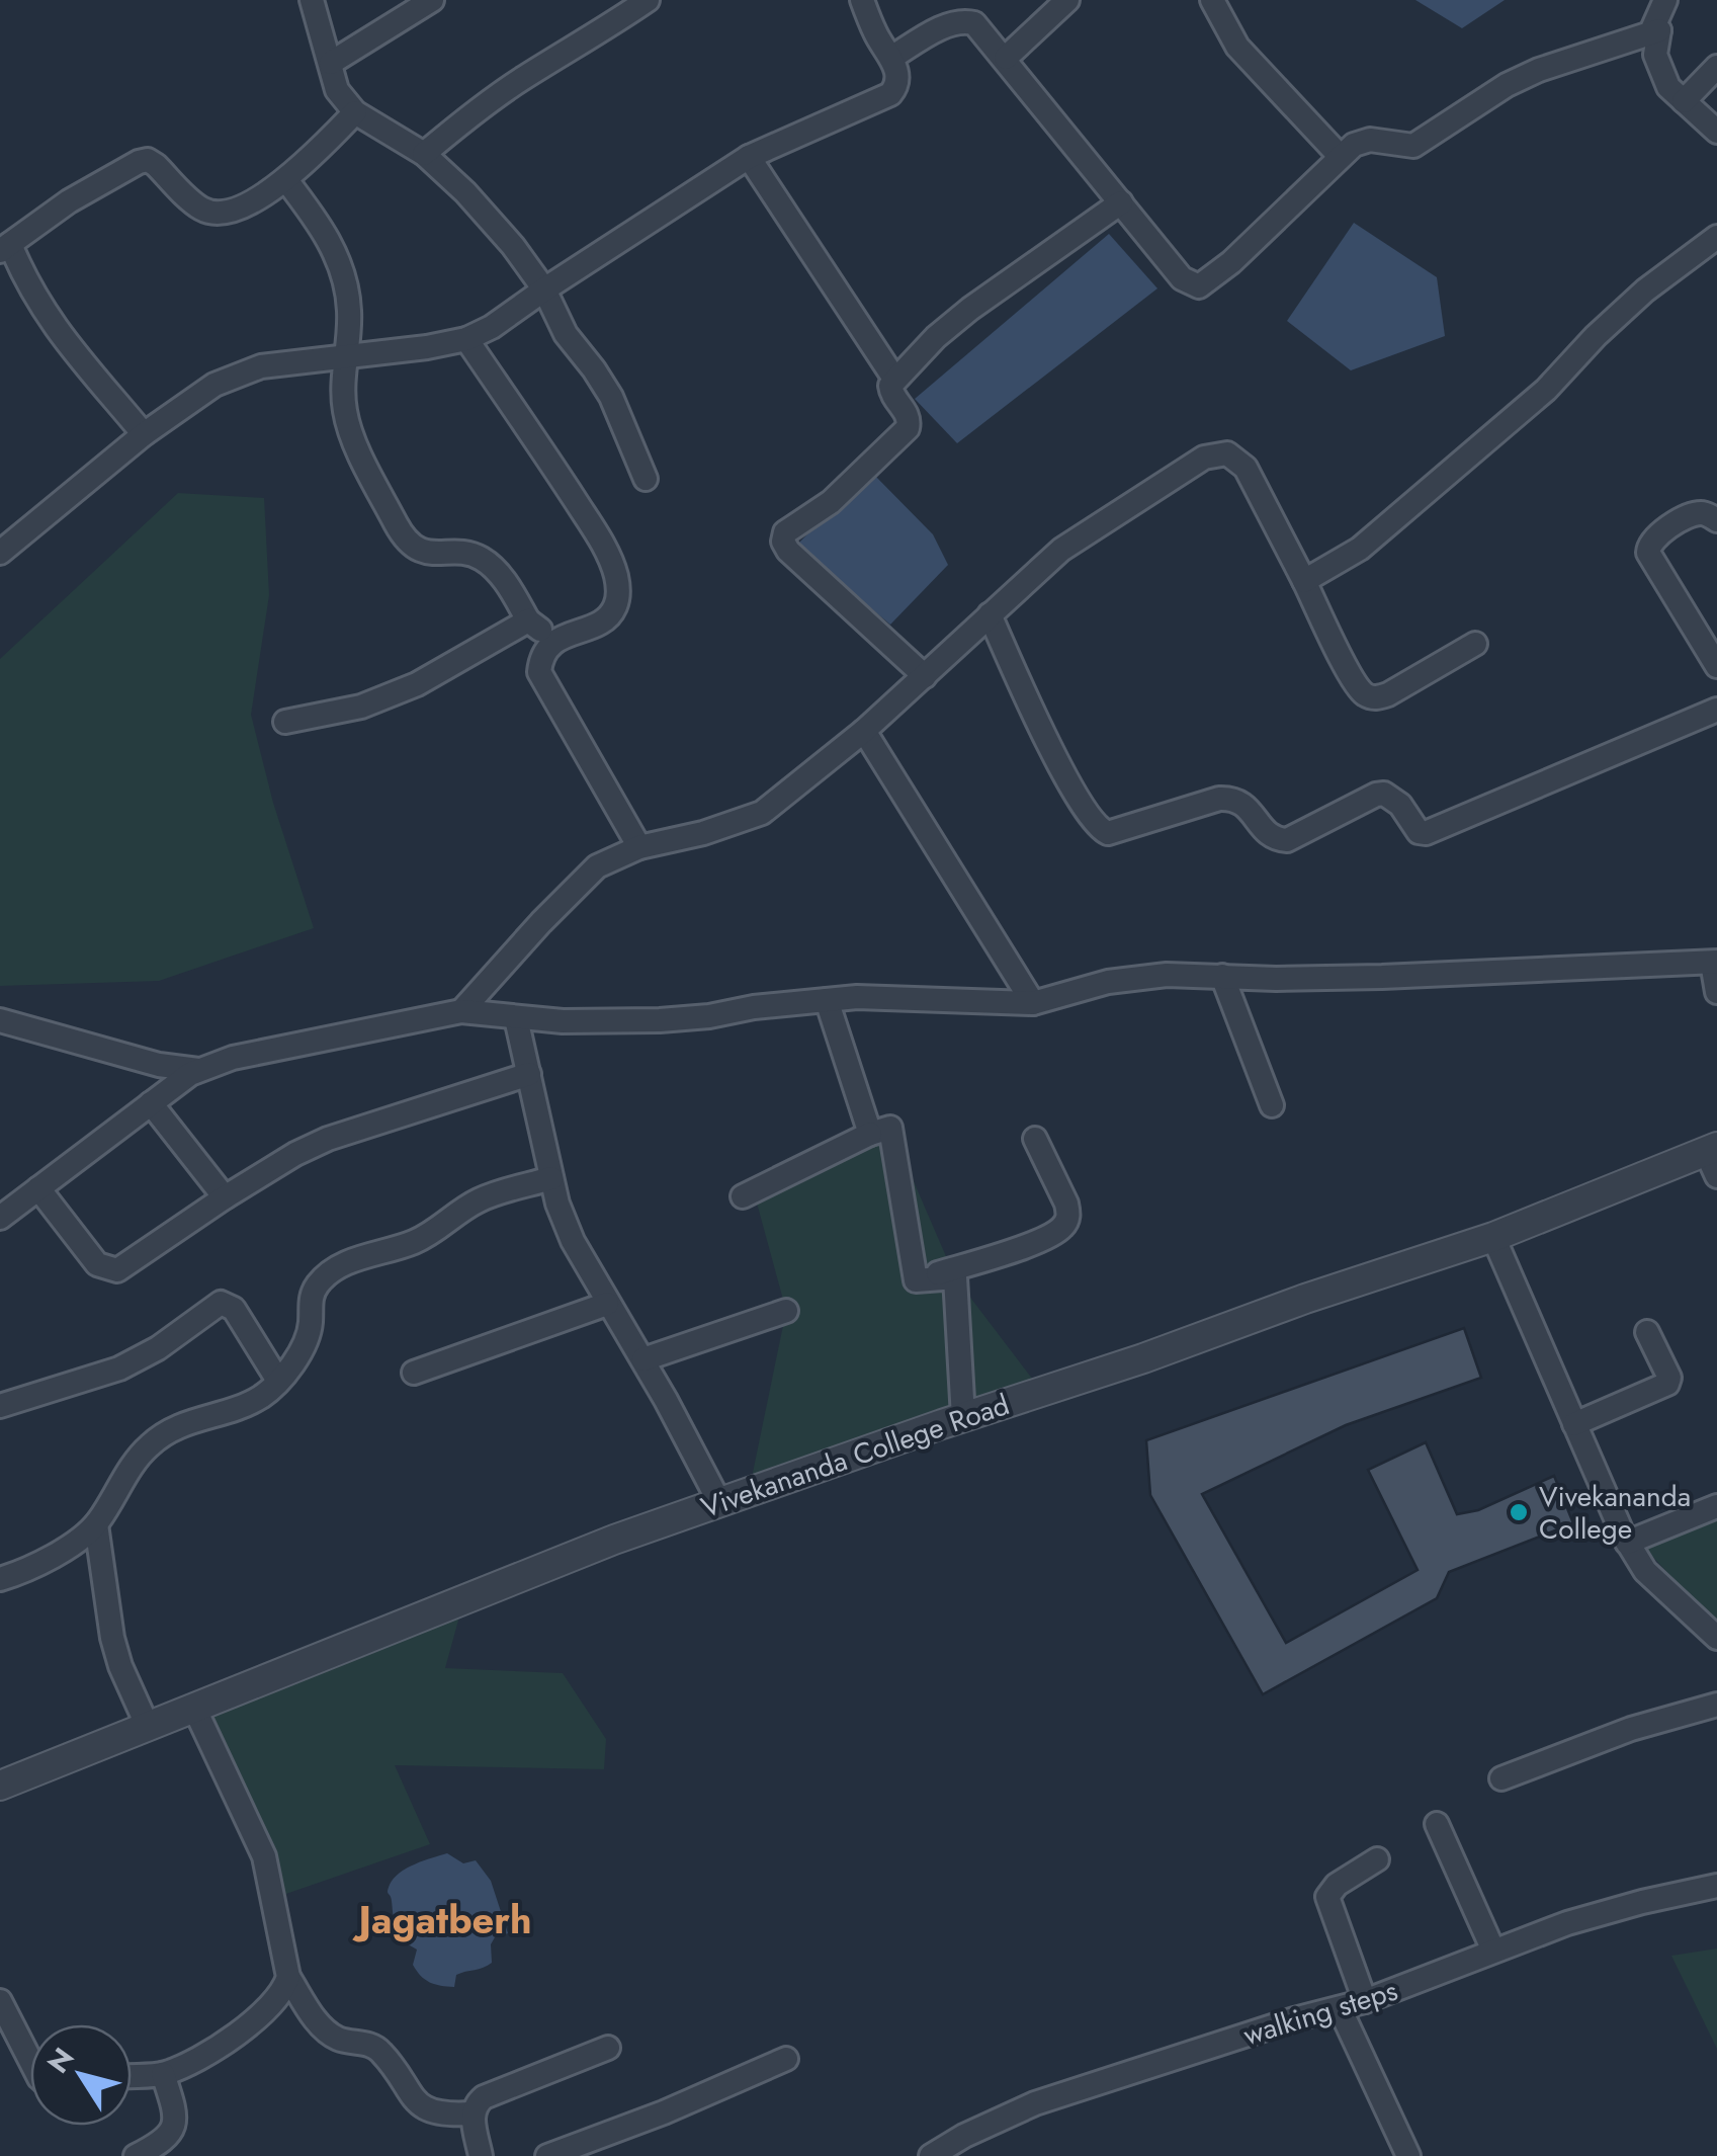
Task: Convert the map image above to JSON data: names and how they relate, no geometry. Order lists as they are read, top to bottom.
{
  "streets": {
    "street": ["Vivekananda College Road", "walking steps"]
  },
  "districts": ["Jagatberh"],
  "places": ["Vivekananda College"],
  "north": "top left"
}
